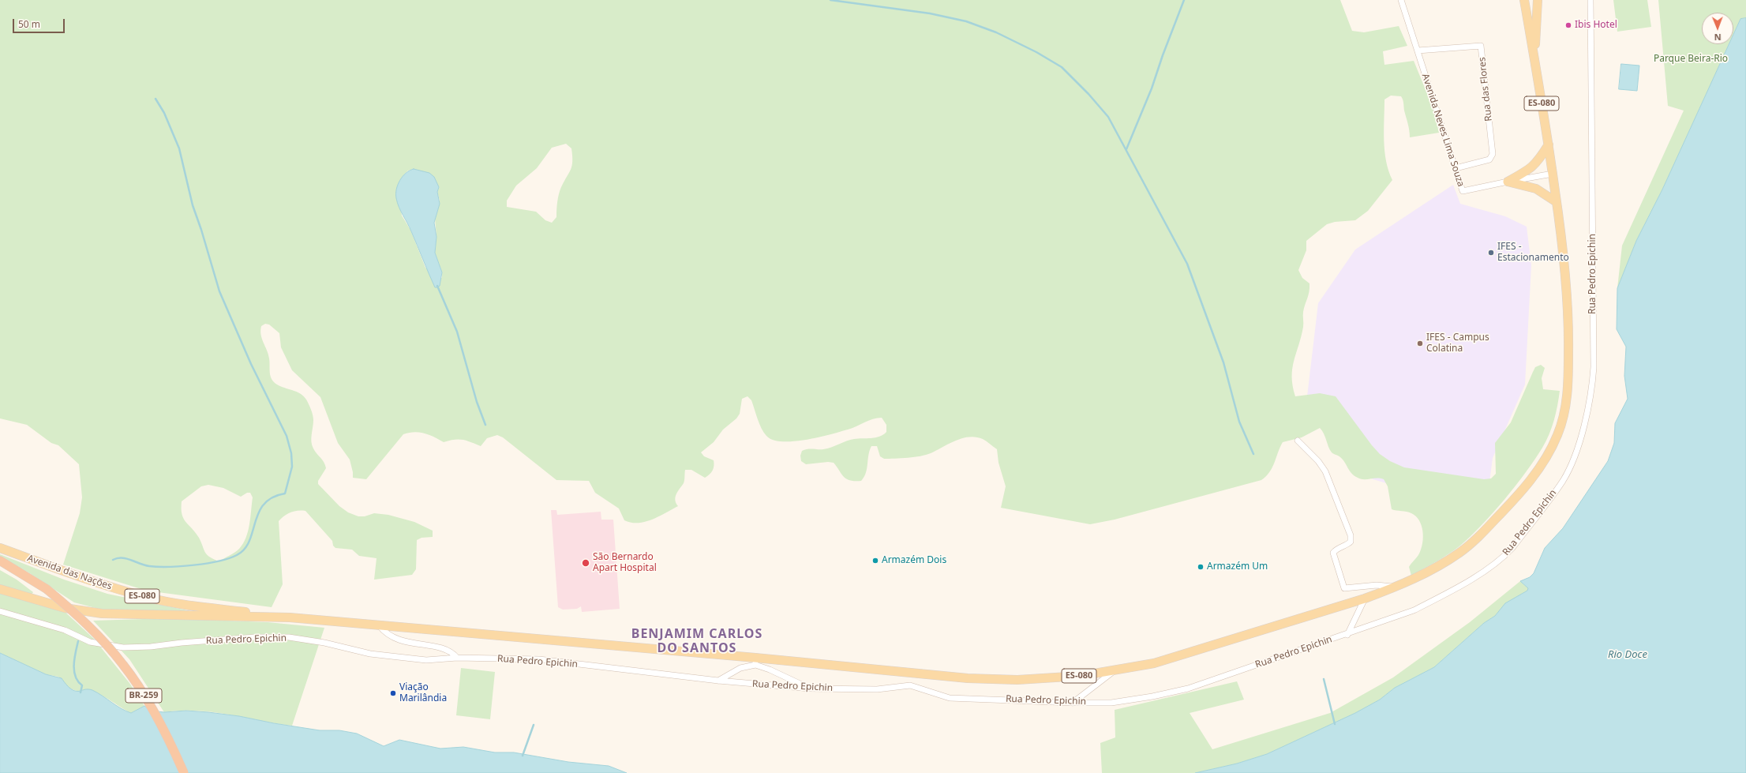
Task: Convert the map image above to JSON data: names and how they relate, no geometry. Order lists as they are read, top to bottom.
{
  "streets": {
    "highway": ["BR-259"],
    "main road": ["ES-080", "Avenida das Nações"],
    "street": ["Rua das Flores", "Avenida Neves Lima Souza", "Rua Pedro Epichin"]
  },
  "crossings": [
    ["Rua das Flores", "Avenida Neves Lima Souza"],
    ["ES-080", "Avenida Neves Lima Souza"],
    ["ES-080", "Avenida das Nações"]
  ],
  "districts": ["BENJAMIM CARLOS DO SANTOS"],
  "water": ["Rio Doce"],
  "parks": ["Parque Beira-Rio"],
  "places": [
    "Ibis Hotel",
    "IFES - Estacionamento",
    "IFES - Campus Colatina",
    "Armazém Dois",
    "São Bernardo Apart Hospital",
    "Armazém Um",
    "Viação Marilândia"
  ],
  "scale_bar": "50 m",
  "north": "bottom"
}
